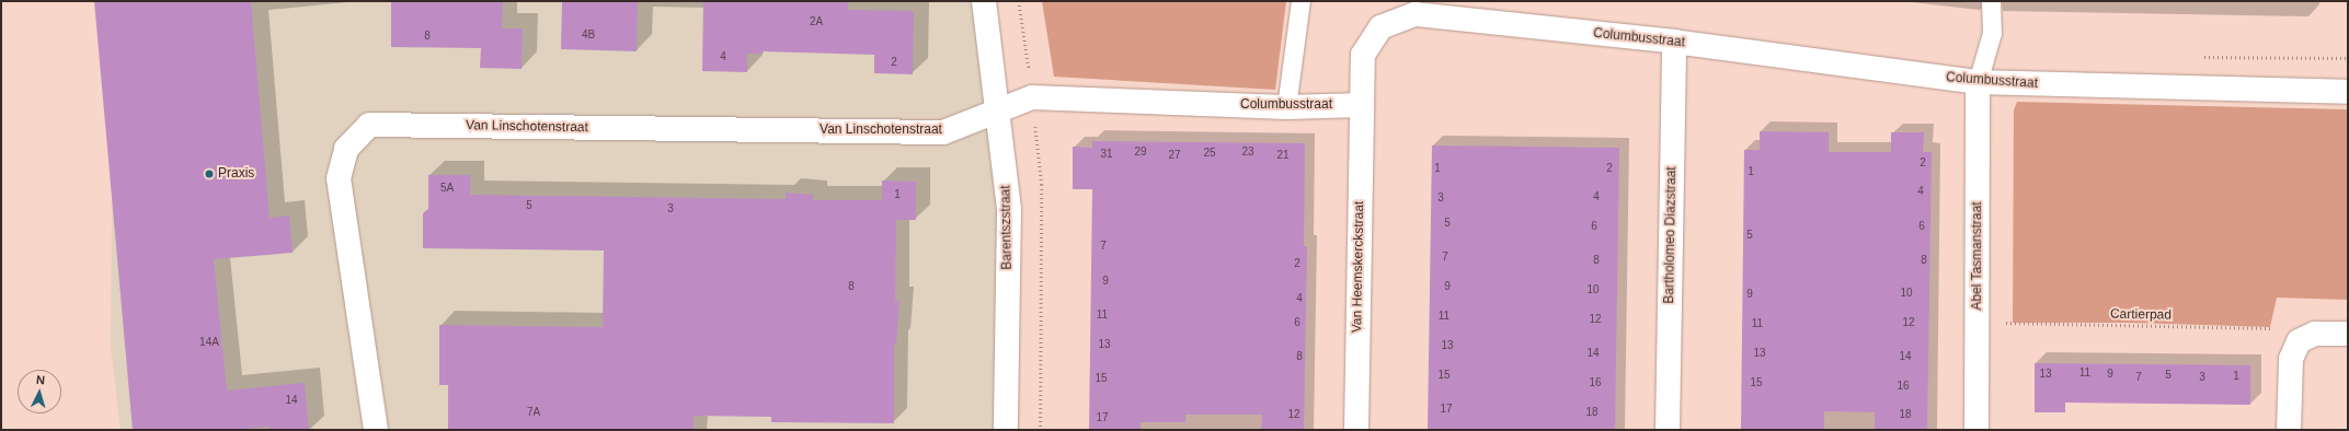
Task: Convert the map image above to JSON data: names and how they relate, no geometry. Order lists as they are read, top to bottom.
{
  "streets": {
    "street": [
      "Columbusstraat",
      "Van Linschotenstraat",
      "Barentszstraat",
      "Bartholomeo Diazstraat",
      "Abel Tasmanstraat",
      "Van Heemskerckstraat"
    ],
    "path": ["Cartierpad"]
  },
  "crossings": [
    ["Columbusstraat", "Van Linschotenstraat"],
    ["Columbusstraat", "Barentszstraat"],
    ["Columbusstraat", "Bartholomeo Diazstraat"],
    ["Columbusstraat", "Abel Tasmanstraat"],
    ["Columbusstraat", "Van Heemskerckstraat"],
    ["Van Linschotenstraat", "Barentszstraat"],
    ["Abel Tasmanstraat", "Cartierpad"]
  ],
  "places": ["Praxis"],
  "house_numbers": [
    "2A",
    "4B",
    "8",
    "4",
    "2",
    "29",
    "23",
    "25",
    "31",
    "27",
    "21",
    "2",
    "1",
    "2",
    "1",
    "5A",
    "4",
    "1",
    "4",
    "3",
    "5",
    "3",
    "5",
    "6",
    "6",
    "5",
    "7",
    "7",
    "8",
    "8",
    "2",
    "9",
    "8",
    "9",
    "10",
    "10",
    "9",
    "4",
    "11",
    "11",
    "12",
    "6",
    "12",
    "11",
    "14A",
    "13",
    "13",
    "14",
    "13",
    "8",
    "14",
    "11",
    "13",
    "9",
    "15",
    "5",
    "1",
    "7",
    "3",
    "15",
    "16",
    "15",
    "16",
    "14",
    "17",
    "7A",
    "18",
    "12",
    "18",
    "17"
  ],
  "north": "top"
}
